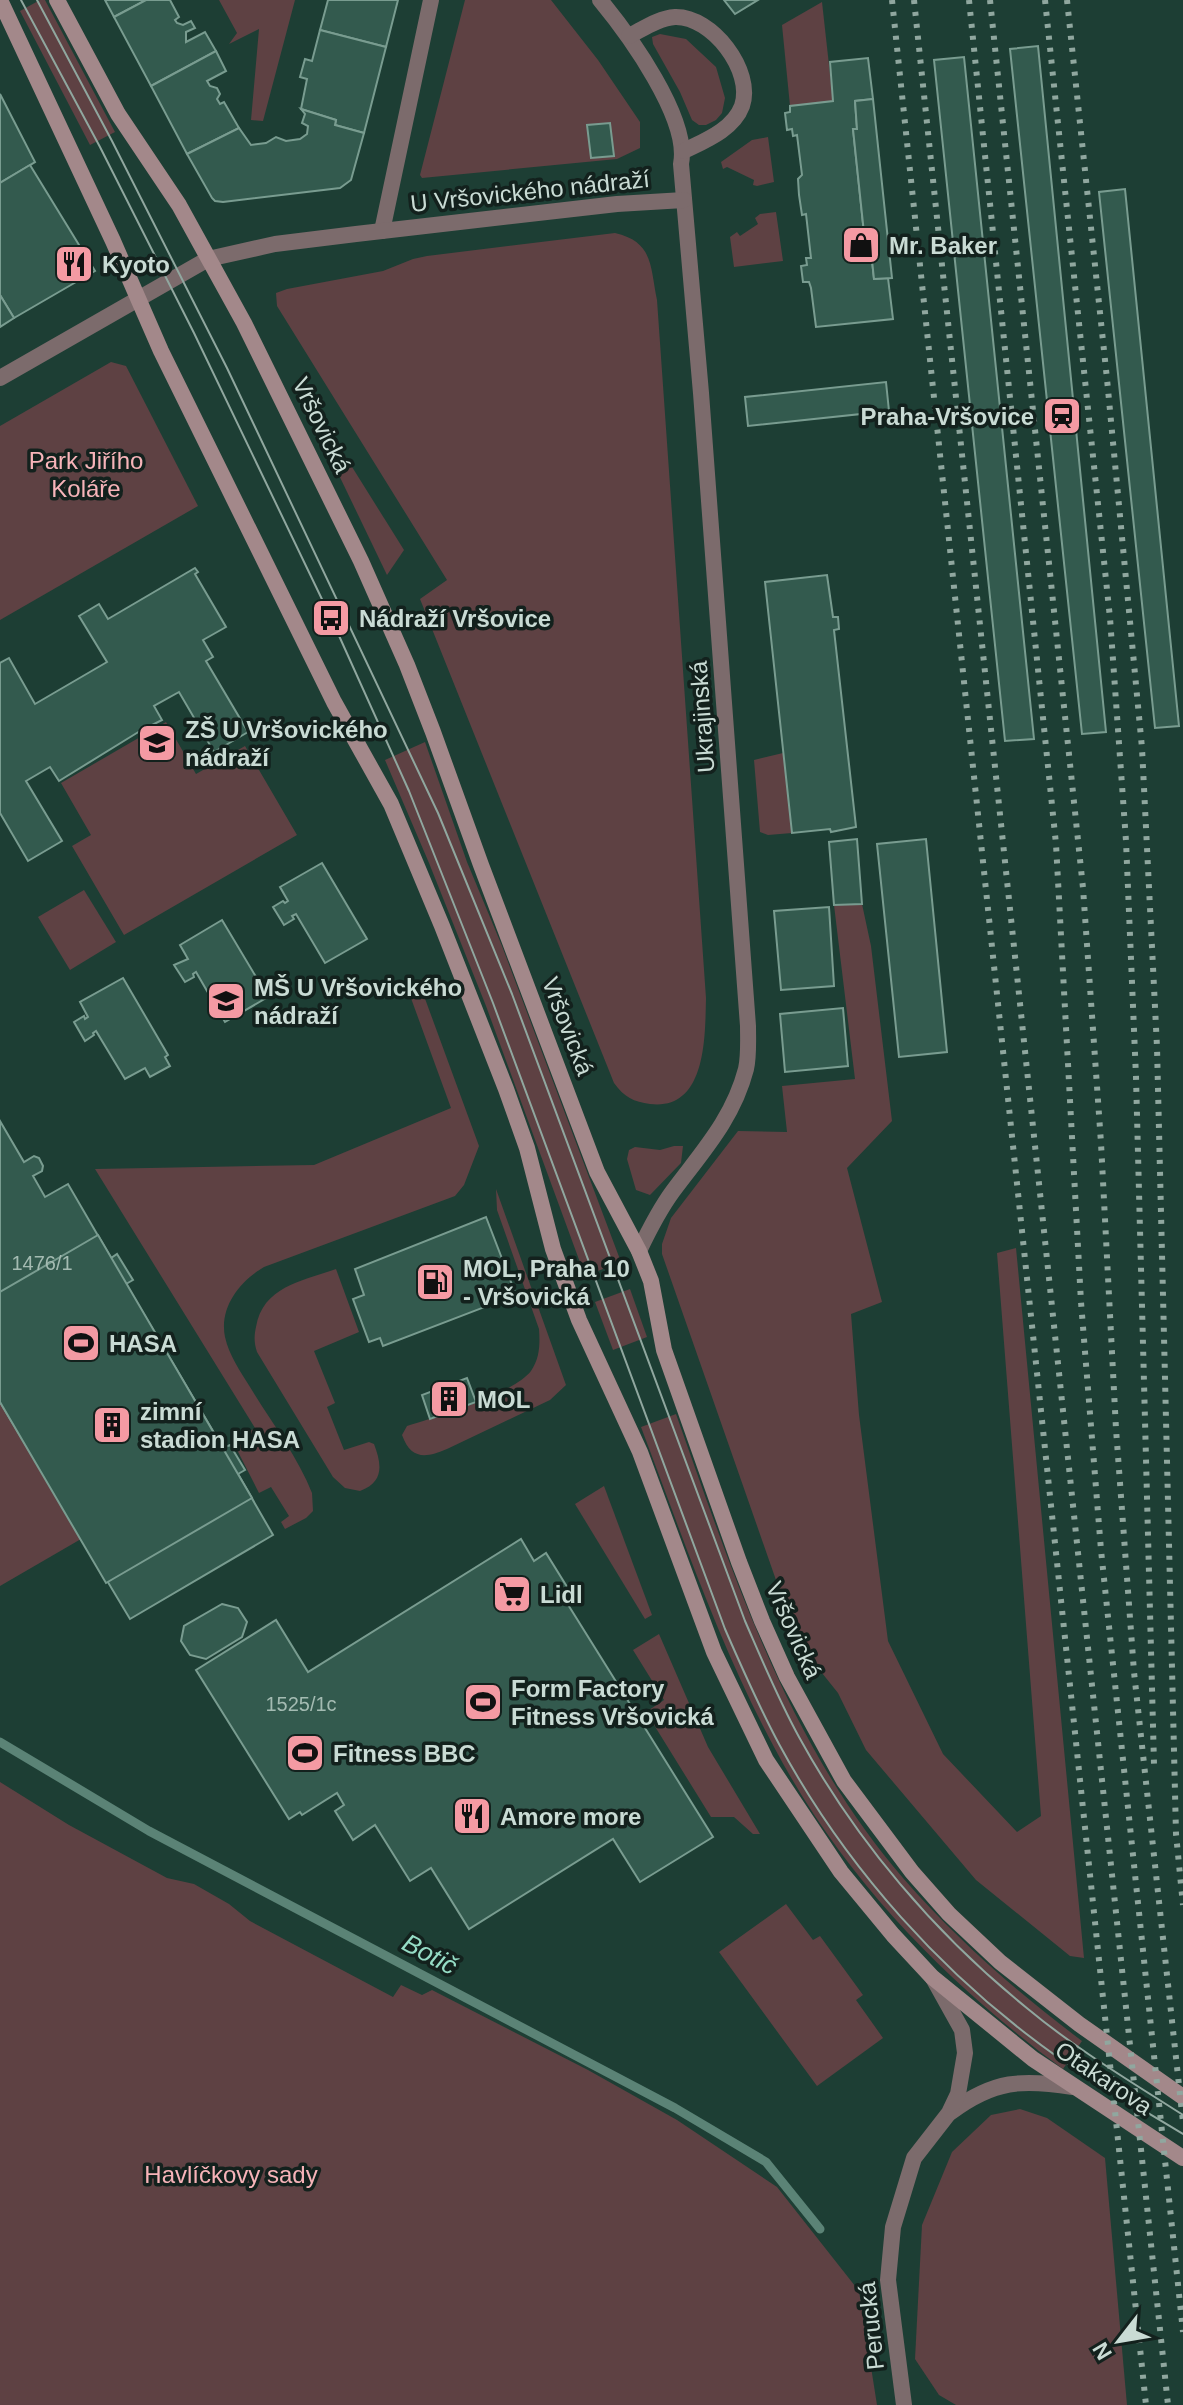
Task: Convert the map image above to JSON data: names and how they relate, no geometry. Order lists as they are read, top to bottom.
{
  "streets": {
    "main road": ["Vršovická", "Otakarova"],
    "street": ["U Vršovického nádraží", "Ukrajinská", "Perucká"]
  },
  "crossings": [
    ["U Vršovického nádraží", "Vršovická"],
    ["U Vršovického nádraží", "Ukrajinská"],
    ["Vršovická", "Ukrajinská"],
    ["Vršovická", "Otakarova"],
    ["Otakarova", "Perucká"]
  ],
  "water": ["Botič"],
  "parks": ["Park Jiřího Koláře", "Havlíčkovy sady"],
  "places": {
    "shop": ["Mr. Baker"],
    "restaurant": ["Kyoto", "Amore more"],
    "station": ["Praha-Vršovice"],
    "bus stop": ["Nádraží Vršovice"],
    "school or university": ["ZŠ U Vršovického nádraží", "MŠ U Vršovického nádraží"],
    "fuel station": ["MOL, Praha 10 - Vršovická"],
    "sports": ["HASA", "Form Factory Fitness Vršovická", "Fitness BBC"],
    "building": ["MOL", "zimní stadion HASA"],
    "supermarket": ["Lidl"]
  },
  "house_numbers": ["1476/1", "1525/1c"],
  "north": "bottom left"
}
